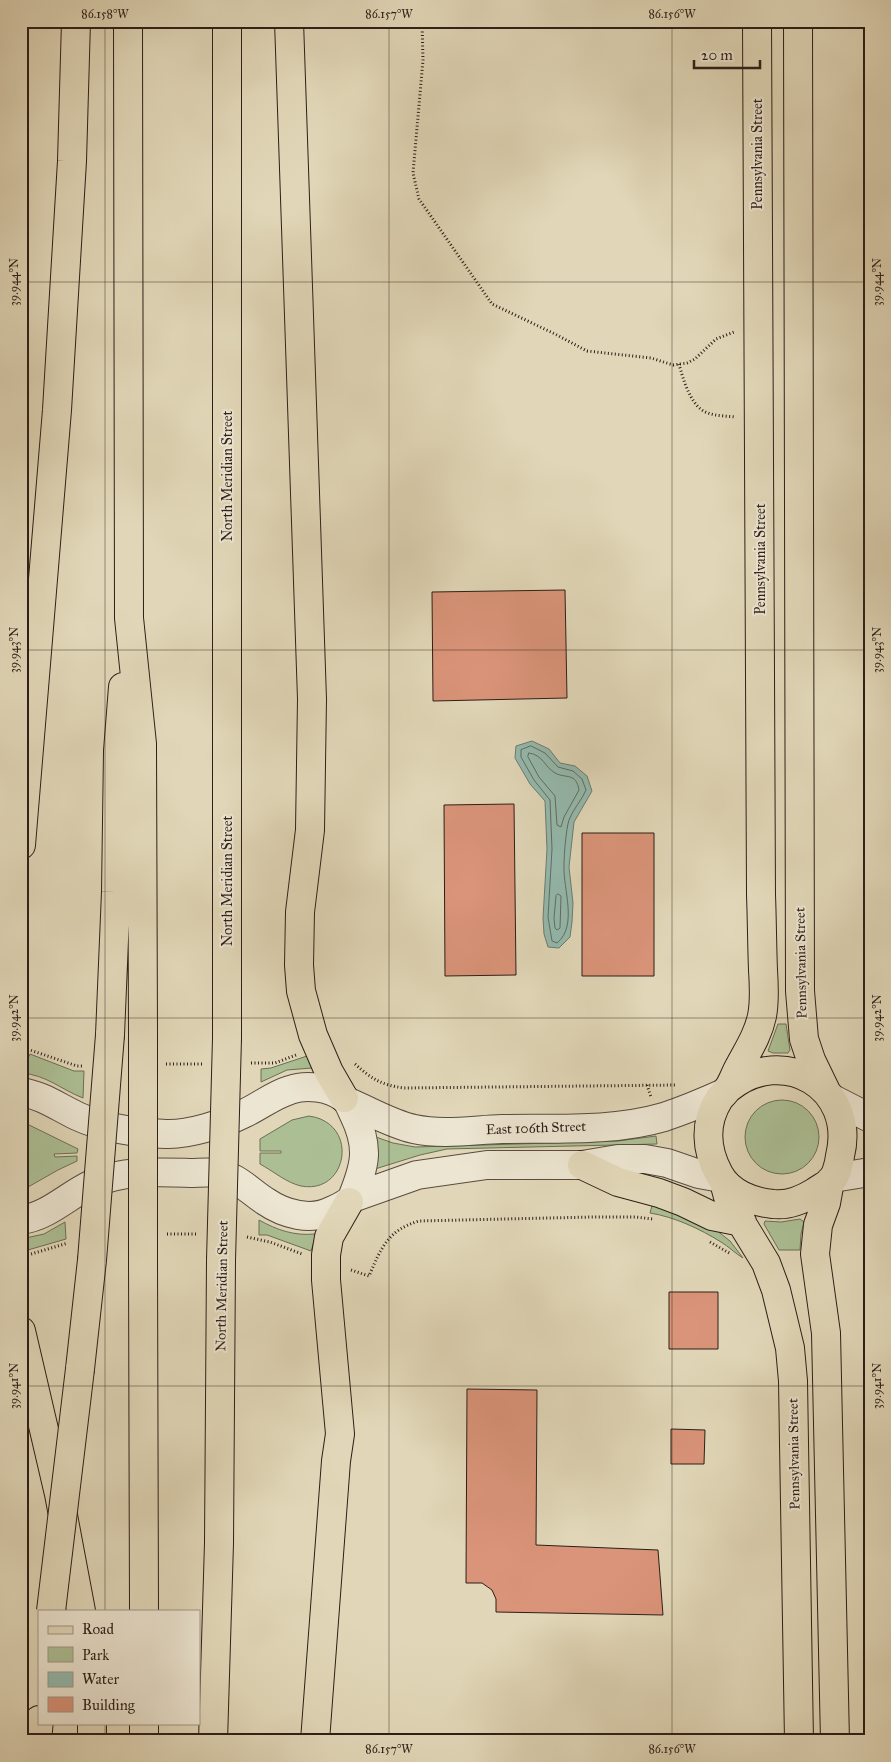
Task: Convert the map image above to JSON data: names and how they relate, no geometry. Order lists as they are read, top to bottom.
{
  "streets": {
    "main road": ["Pennsylvania Street", "North Meridian Street"],
    "street": ["East 106th Street"]
  },
  "crossings": [
    ["Pennsylvania Street", "East 106th Street"]
  ],
  "legend": [
    "Road",
    "Park",
    "Water",
    "Building"
  ],
  "scale_bar": "20 m",
  "coordinates": [
    "86.158°W",
    "86.157°W",
    "86.156°W",
    "39.944°N",
    "39.943°N",
    "39.942°N",
    "39.941°N"
  ]
}
